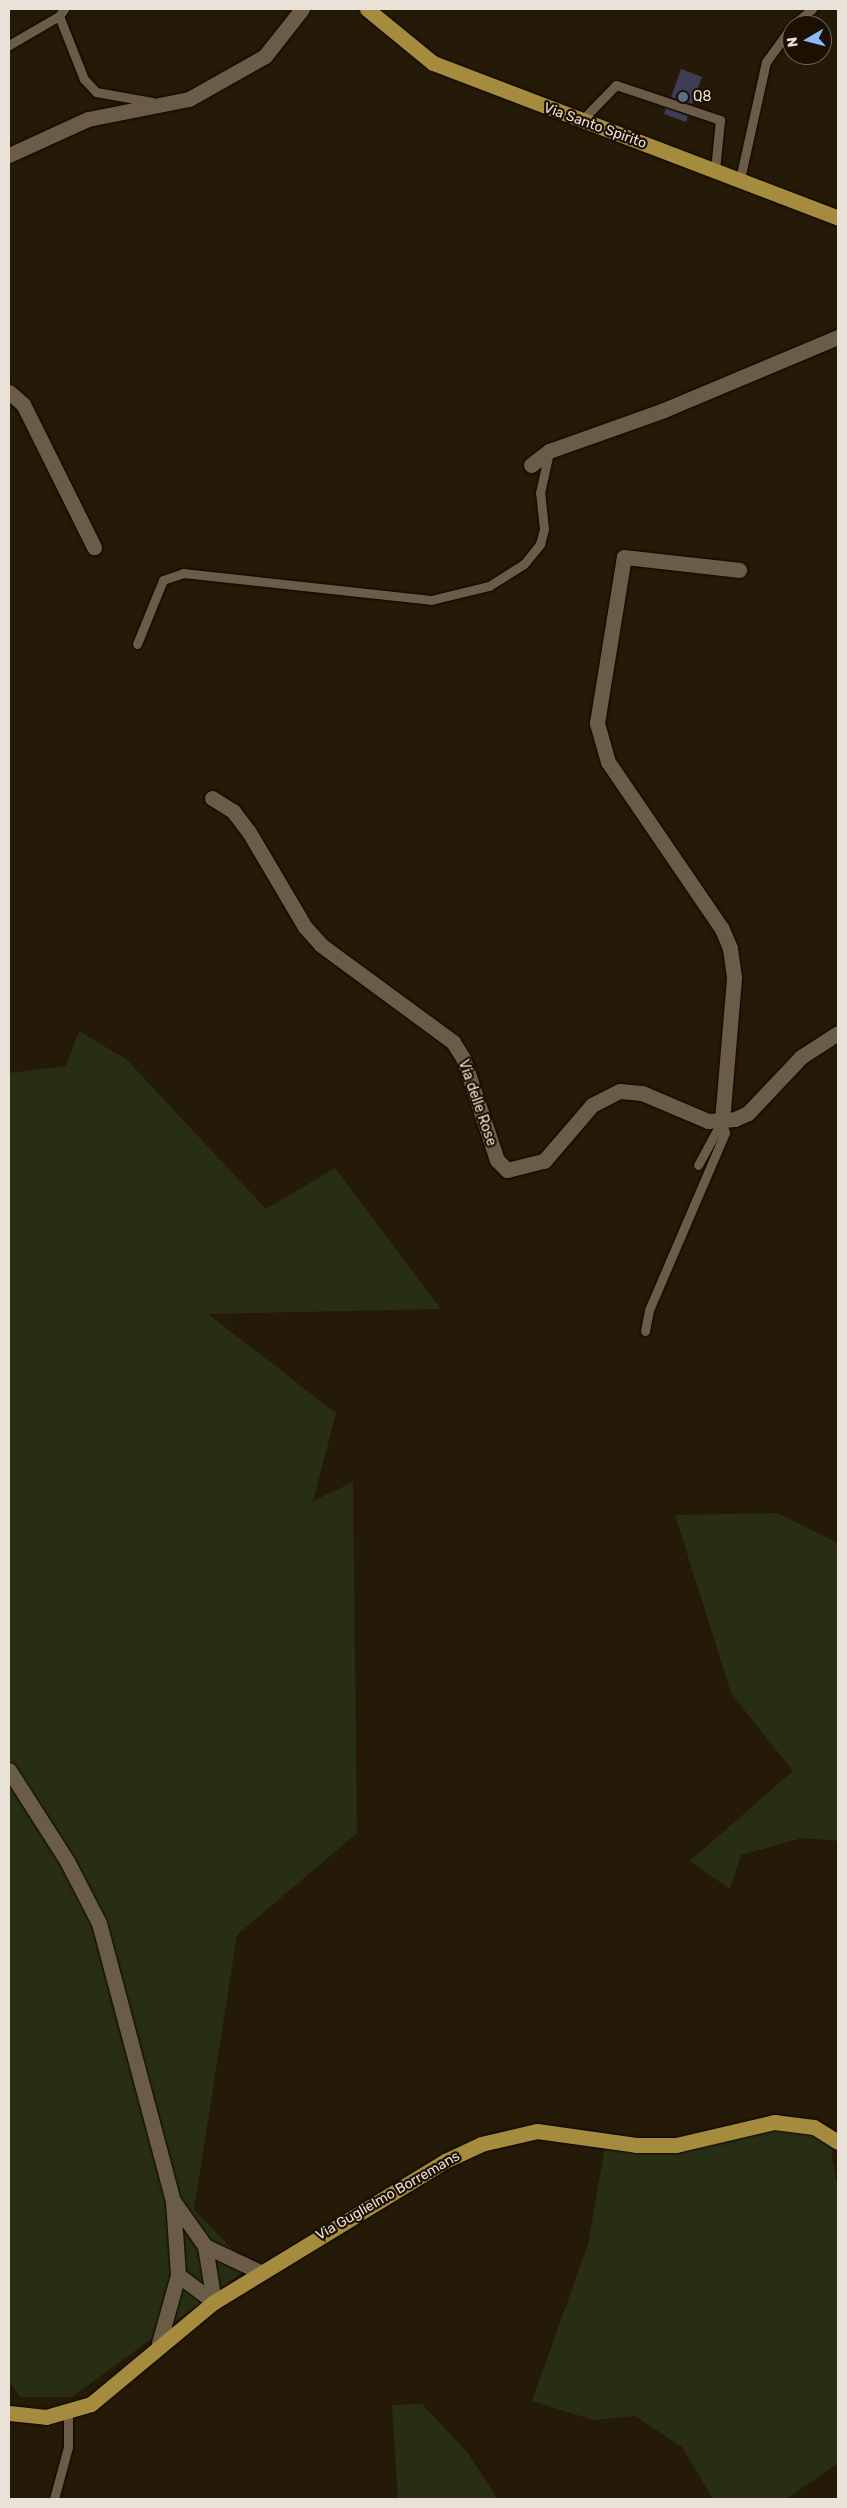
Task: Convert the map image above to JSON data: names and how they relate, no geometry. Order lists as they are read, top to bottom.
{
  "streets": {
    "main road": ["Via Santo Spirito", "Via Guglielmo Borremans"],
    "street": ["Via delle Rose"]
  },
  "places": ["Q8"],
  "north": "left"
}
